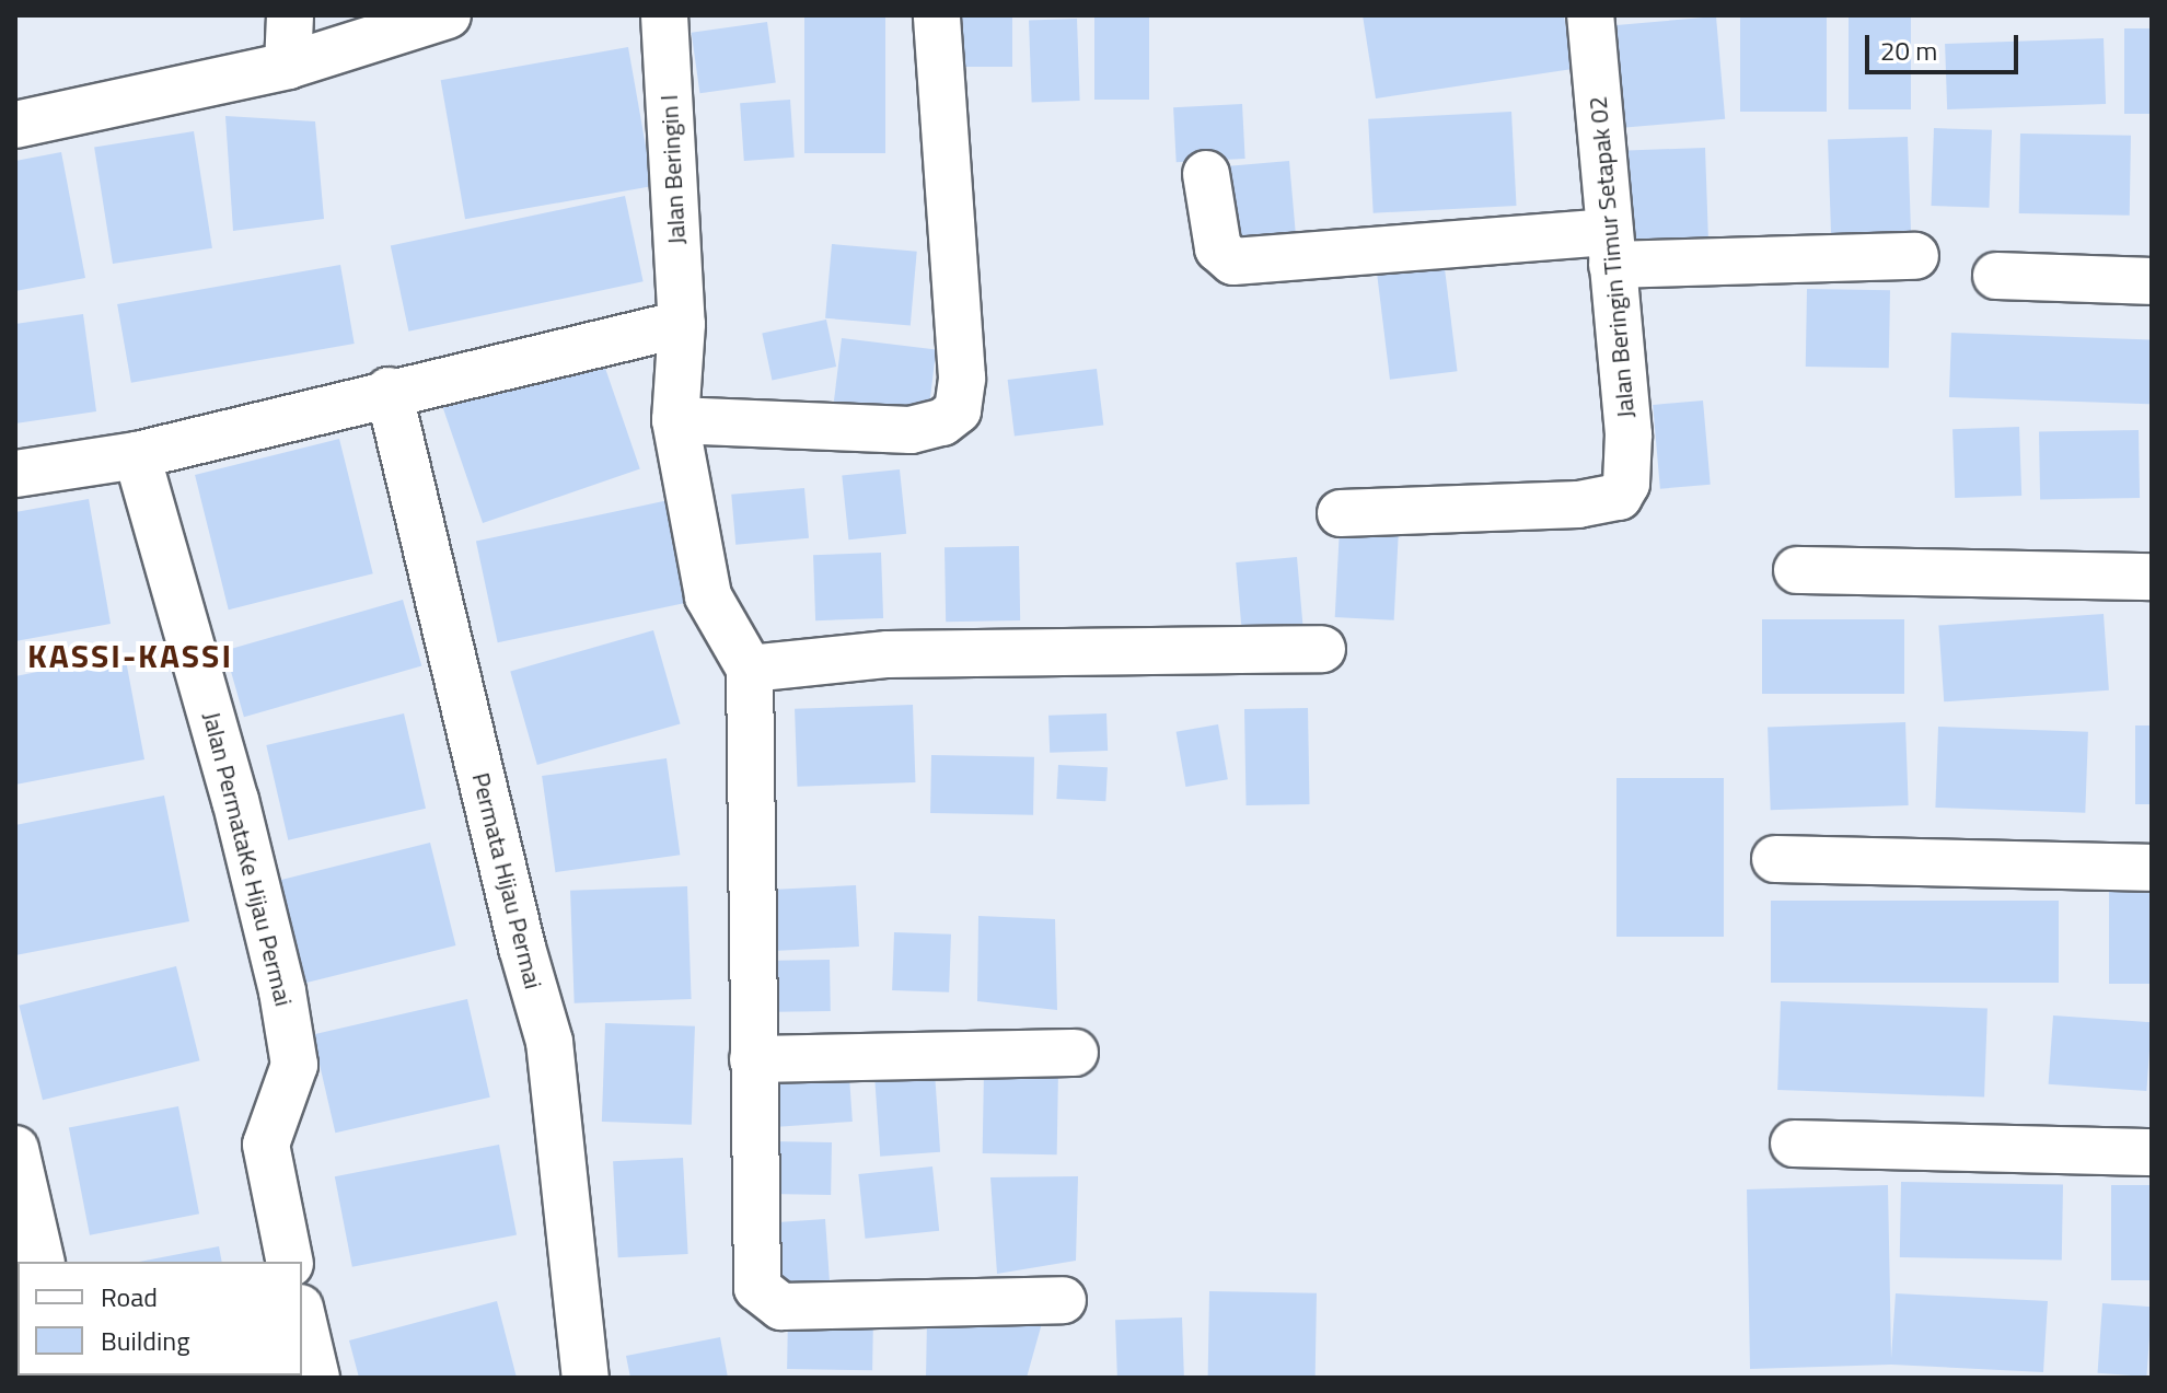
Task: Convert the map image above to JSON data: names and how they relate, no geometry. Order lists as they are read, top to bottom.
{
  "streets": {
    "street": [
      "Jalan Beringin I",
      "Jalan Beringin Timur Setapak 02",
      "Jalan PermataKe Hijau Permai",
      "Permata Hijau Permai"
    ]
  },
  "districts": ["KASSI-KASSI"],
  "legend": ["Road", "Building"],
  "scale_bar": "20 m"
}
